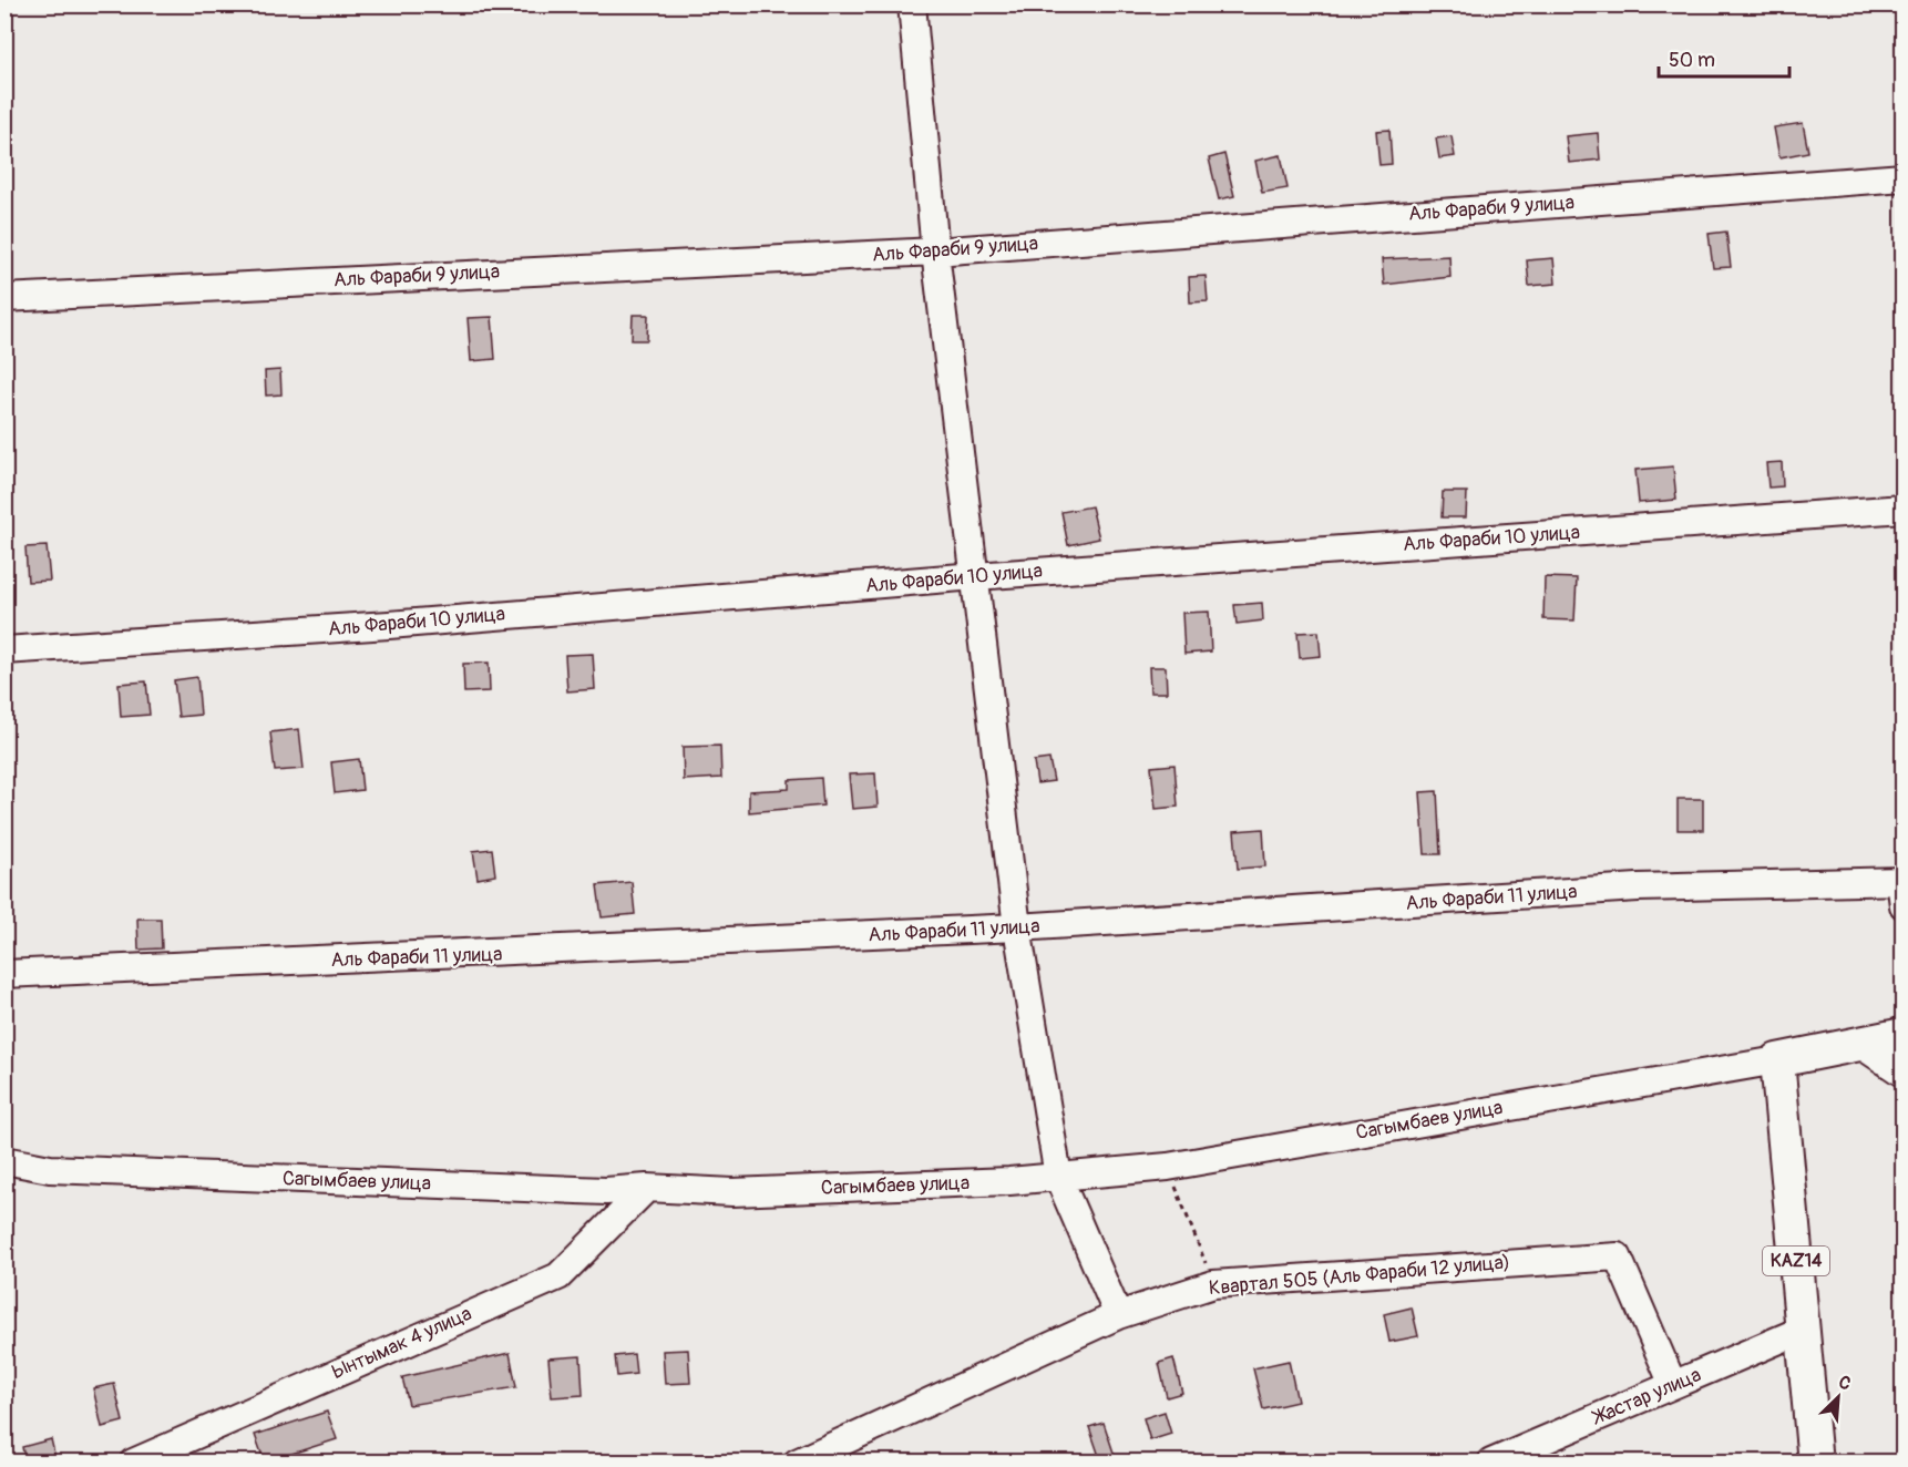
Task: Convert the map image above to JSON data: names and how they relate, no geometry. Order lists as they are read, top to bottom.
{
  "streets": {
    "main road": ["KAZ14"],
    "street": [
      "Аль Фараби 9 улица",
      "Аль Фараби 10 улица",
      "Аль Фараби 11 улица",
      "Сагымбаев улица",
      "Квартал 505 (Аль Фараби 12 улица)",
      "Ынтымак 4 улица",
      "Жастар улица"
    ]
  },
  "crossings": [
    ["Сагымбаев улица", "KAZ14"],
    ["Сагымбаев улица", "Ынтымак 4 улица"],
    ["KAZ14", "Жастар улица"],
    ["Квартал 505 (Аль Фараби 12 улица)", "Жастар улица"]
  ],
  "scale_bar": "50 m",
  "north": "top right"
}
